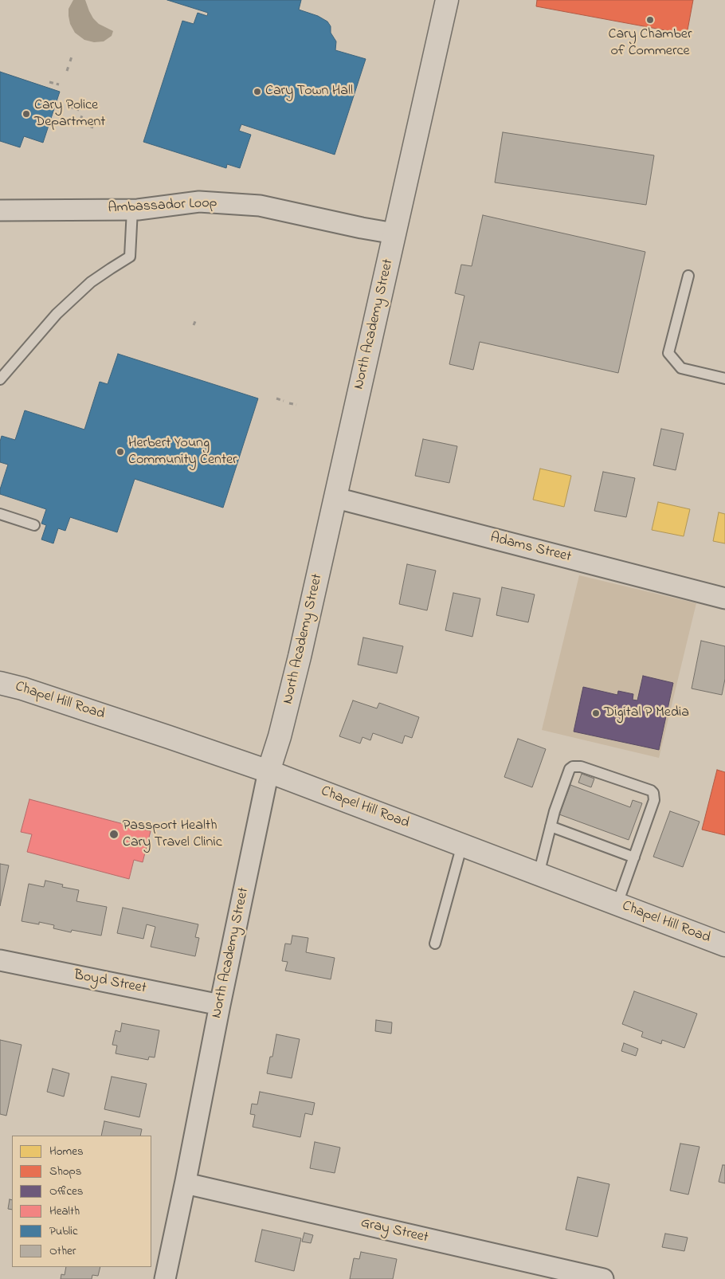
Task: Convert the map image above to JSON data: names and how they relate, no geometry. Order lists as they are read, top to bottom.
{
  "streets": {
    "main road": ["North Academy Street", "Chapel Hill Road"],
    "street": [
      "Ambassador Loop",
      "Adams Street",
      "Boyd Street",
      "Gray Street"
    ]
  },
  "crossings": [
    ["Ambassador Loop", "North Academy Street"],
    ["North Academy Street", "Adams Street"],
    ["North Academy Street", "Chapel Hill Road"],
    ["North Academy Street", "Boyd Street"],
    ["North Academy Street", "Gray Street"]
  ],
  "places": [
    "Cary Chamber of Commerce",
    "Cary Town Hall",
    "Cary Police Department",
    "Herbert Young Community Center",
    "Digital P Media",
    "Passport Health Cary Travel Clinic"
  ],
  "legend": [
    "Homes",
    "Shops",
    "Offices",
    "Health",
    "Public",
    "Other"
  ]
}
